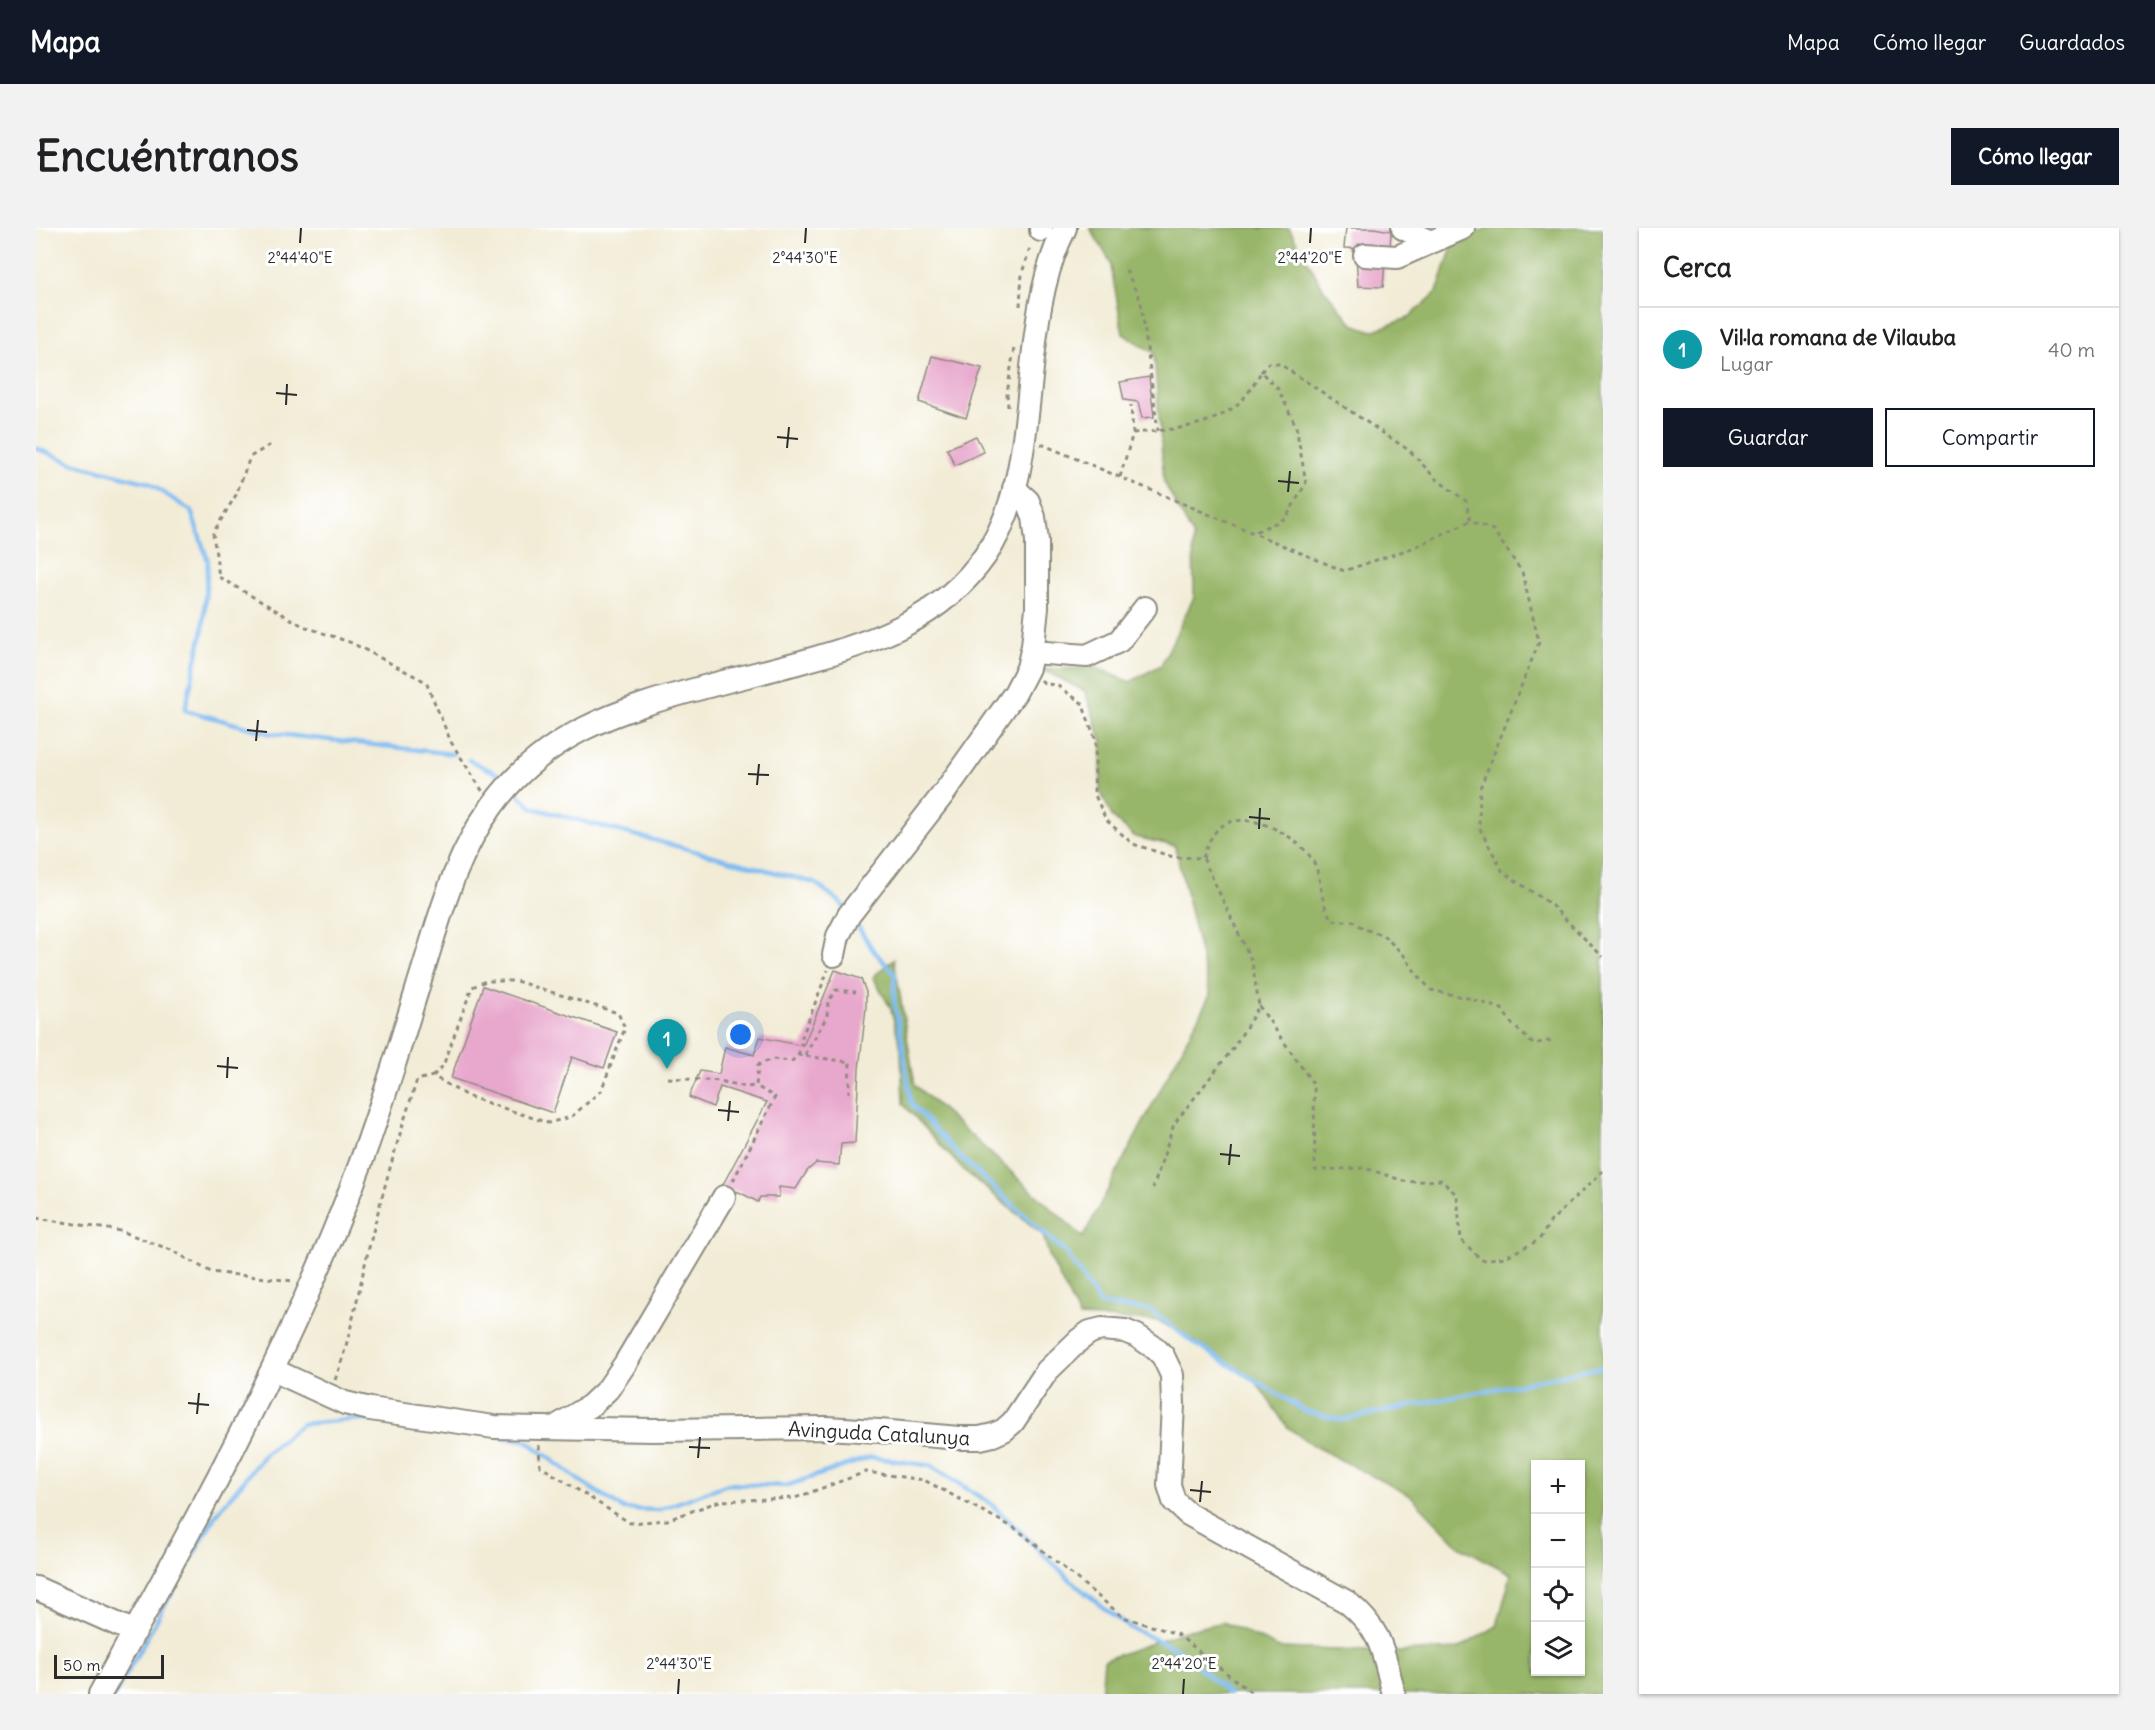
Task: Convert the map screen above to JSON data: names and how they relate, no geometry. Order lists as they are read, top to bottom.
{
  "streets": {
    "street": ["Avinguda Catalunya"]
  },
  "scale_bar": "50 m",
  "page": {
    "header": "Mapa",
    "nav": ["Mapa", "Cómo llegar", "Guardados"],
    "buttons": [
      "Cómo llegar",
      ["Guardar", "Compartir"]
    ],
    "title": "Encuéntranos",
    "heading": "Cerca",
    "list": [
      {
        "mark": "1",
        "name": "Vil·la romana de Vilauba",
        "note": "Lugar",
        "value": "40 m"
      }
    ],
    "pins": "1",
    "map_buttons": ["+", "−"],
    "scale": "50 m"
  },
  "coordinates": ["2°44'40\"E", "2°44'30\"E", "2°44'20\"E"]
}
